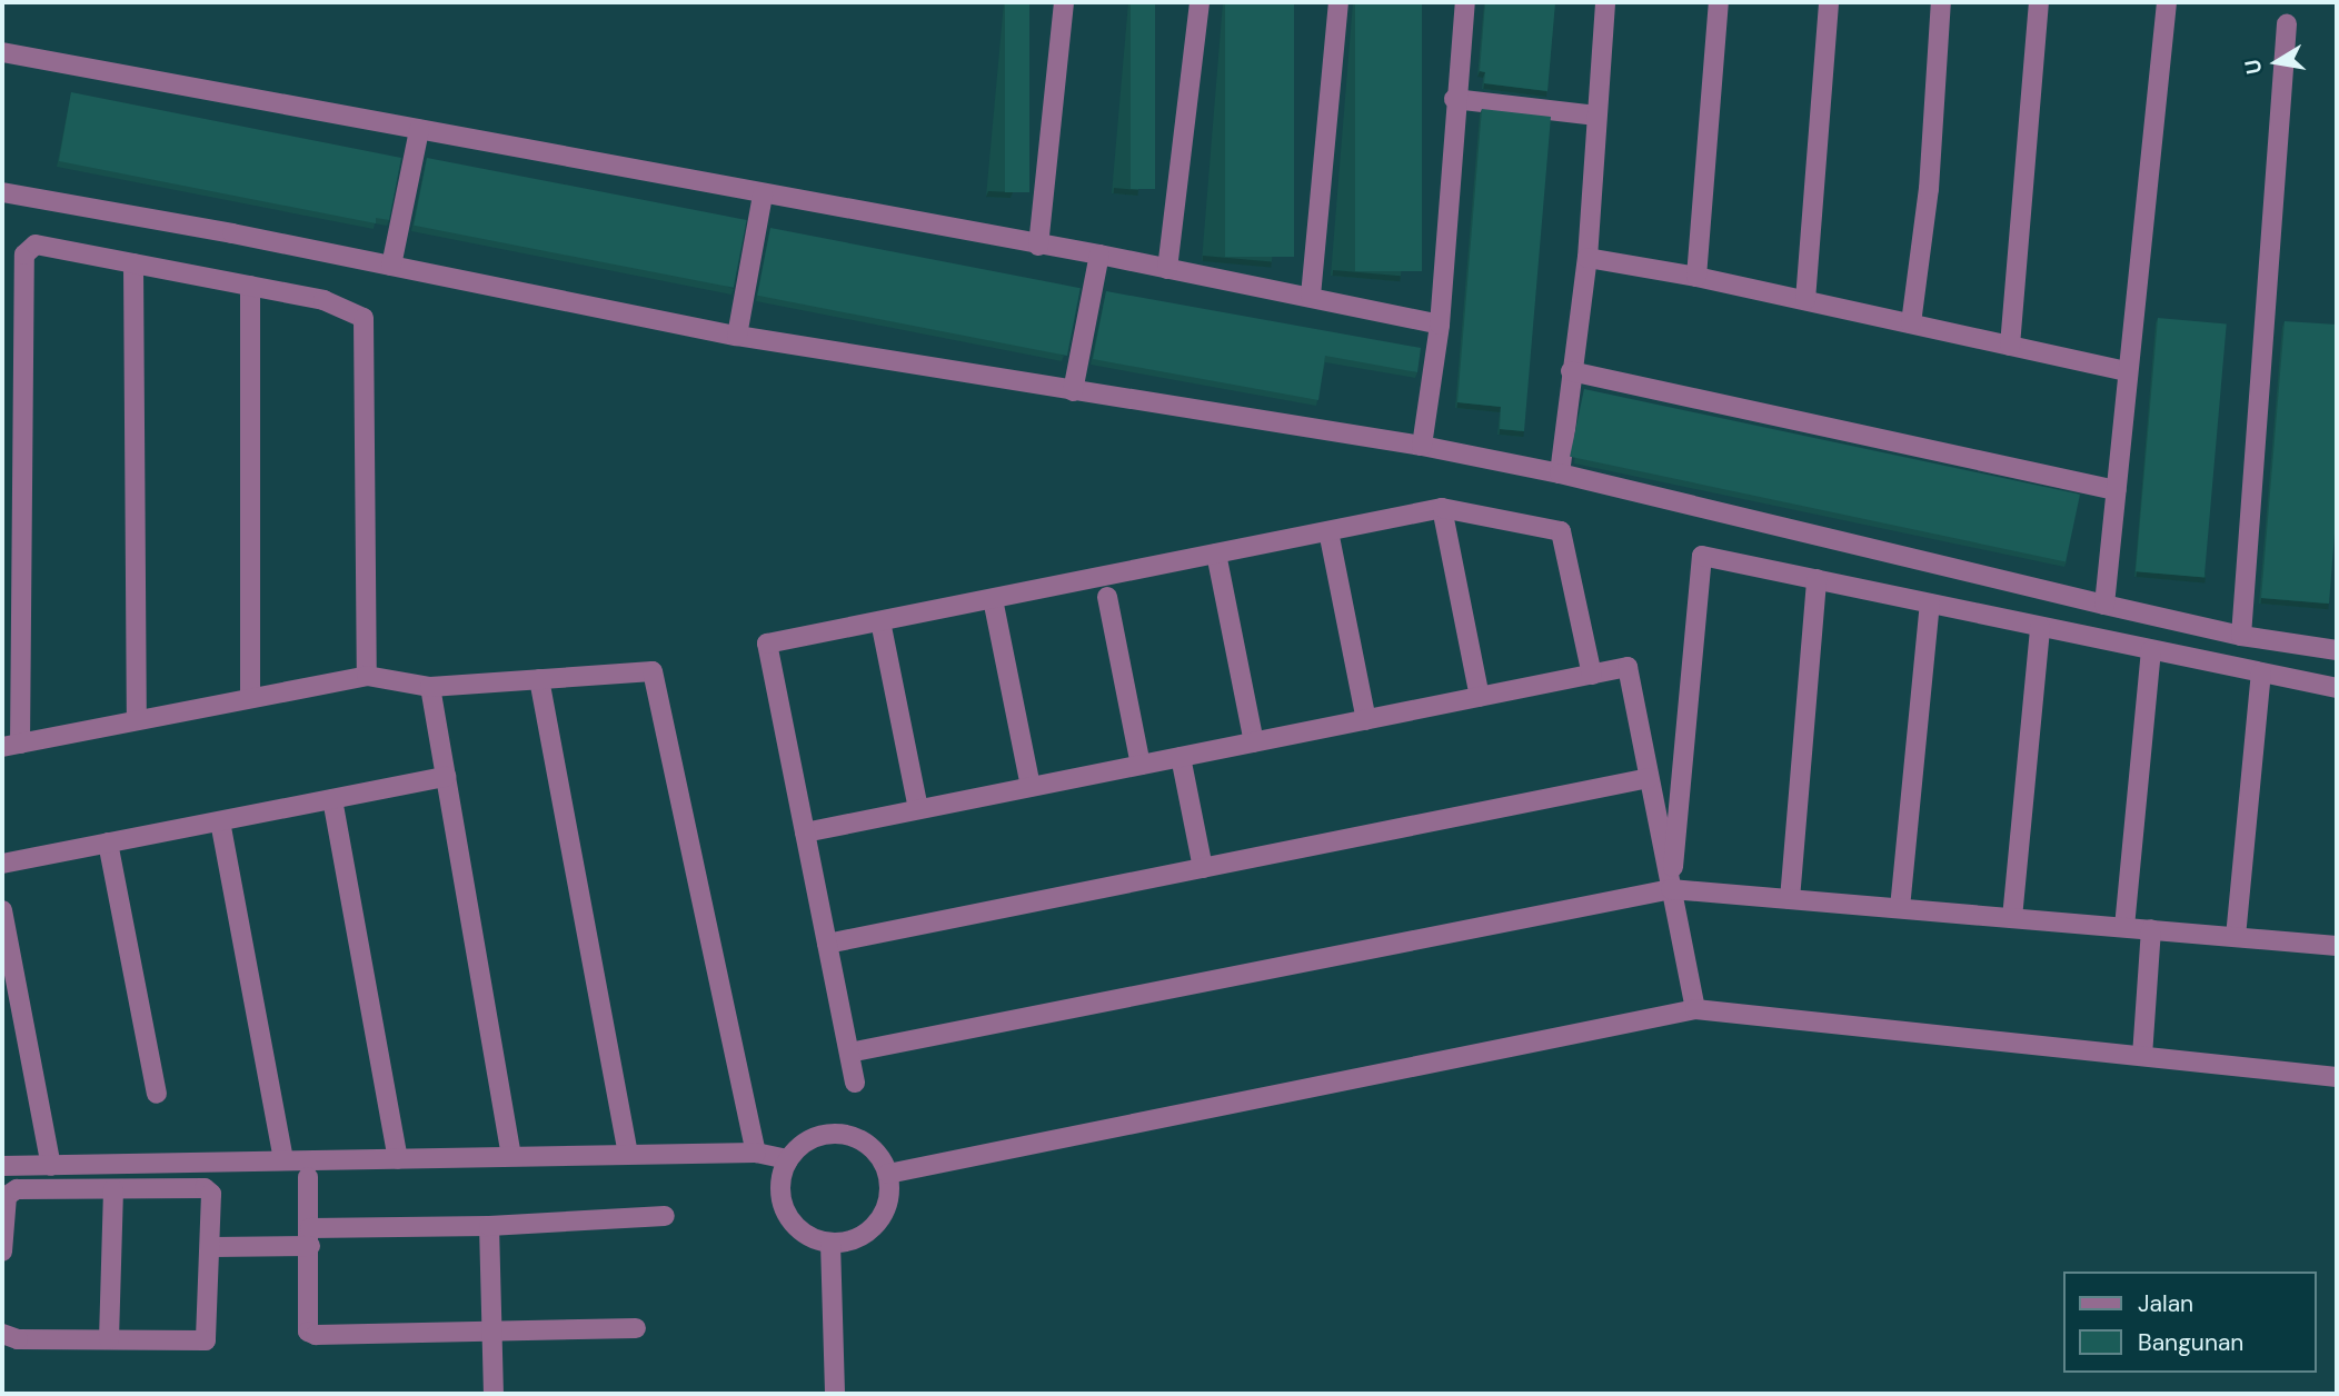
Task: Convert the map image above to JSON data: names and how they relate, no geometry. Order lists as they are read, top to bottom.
{
  "legend": ["Jalan", "Bangunan"],
  "north": "left"
}
